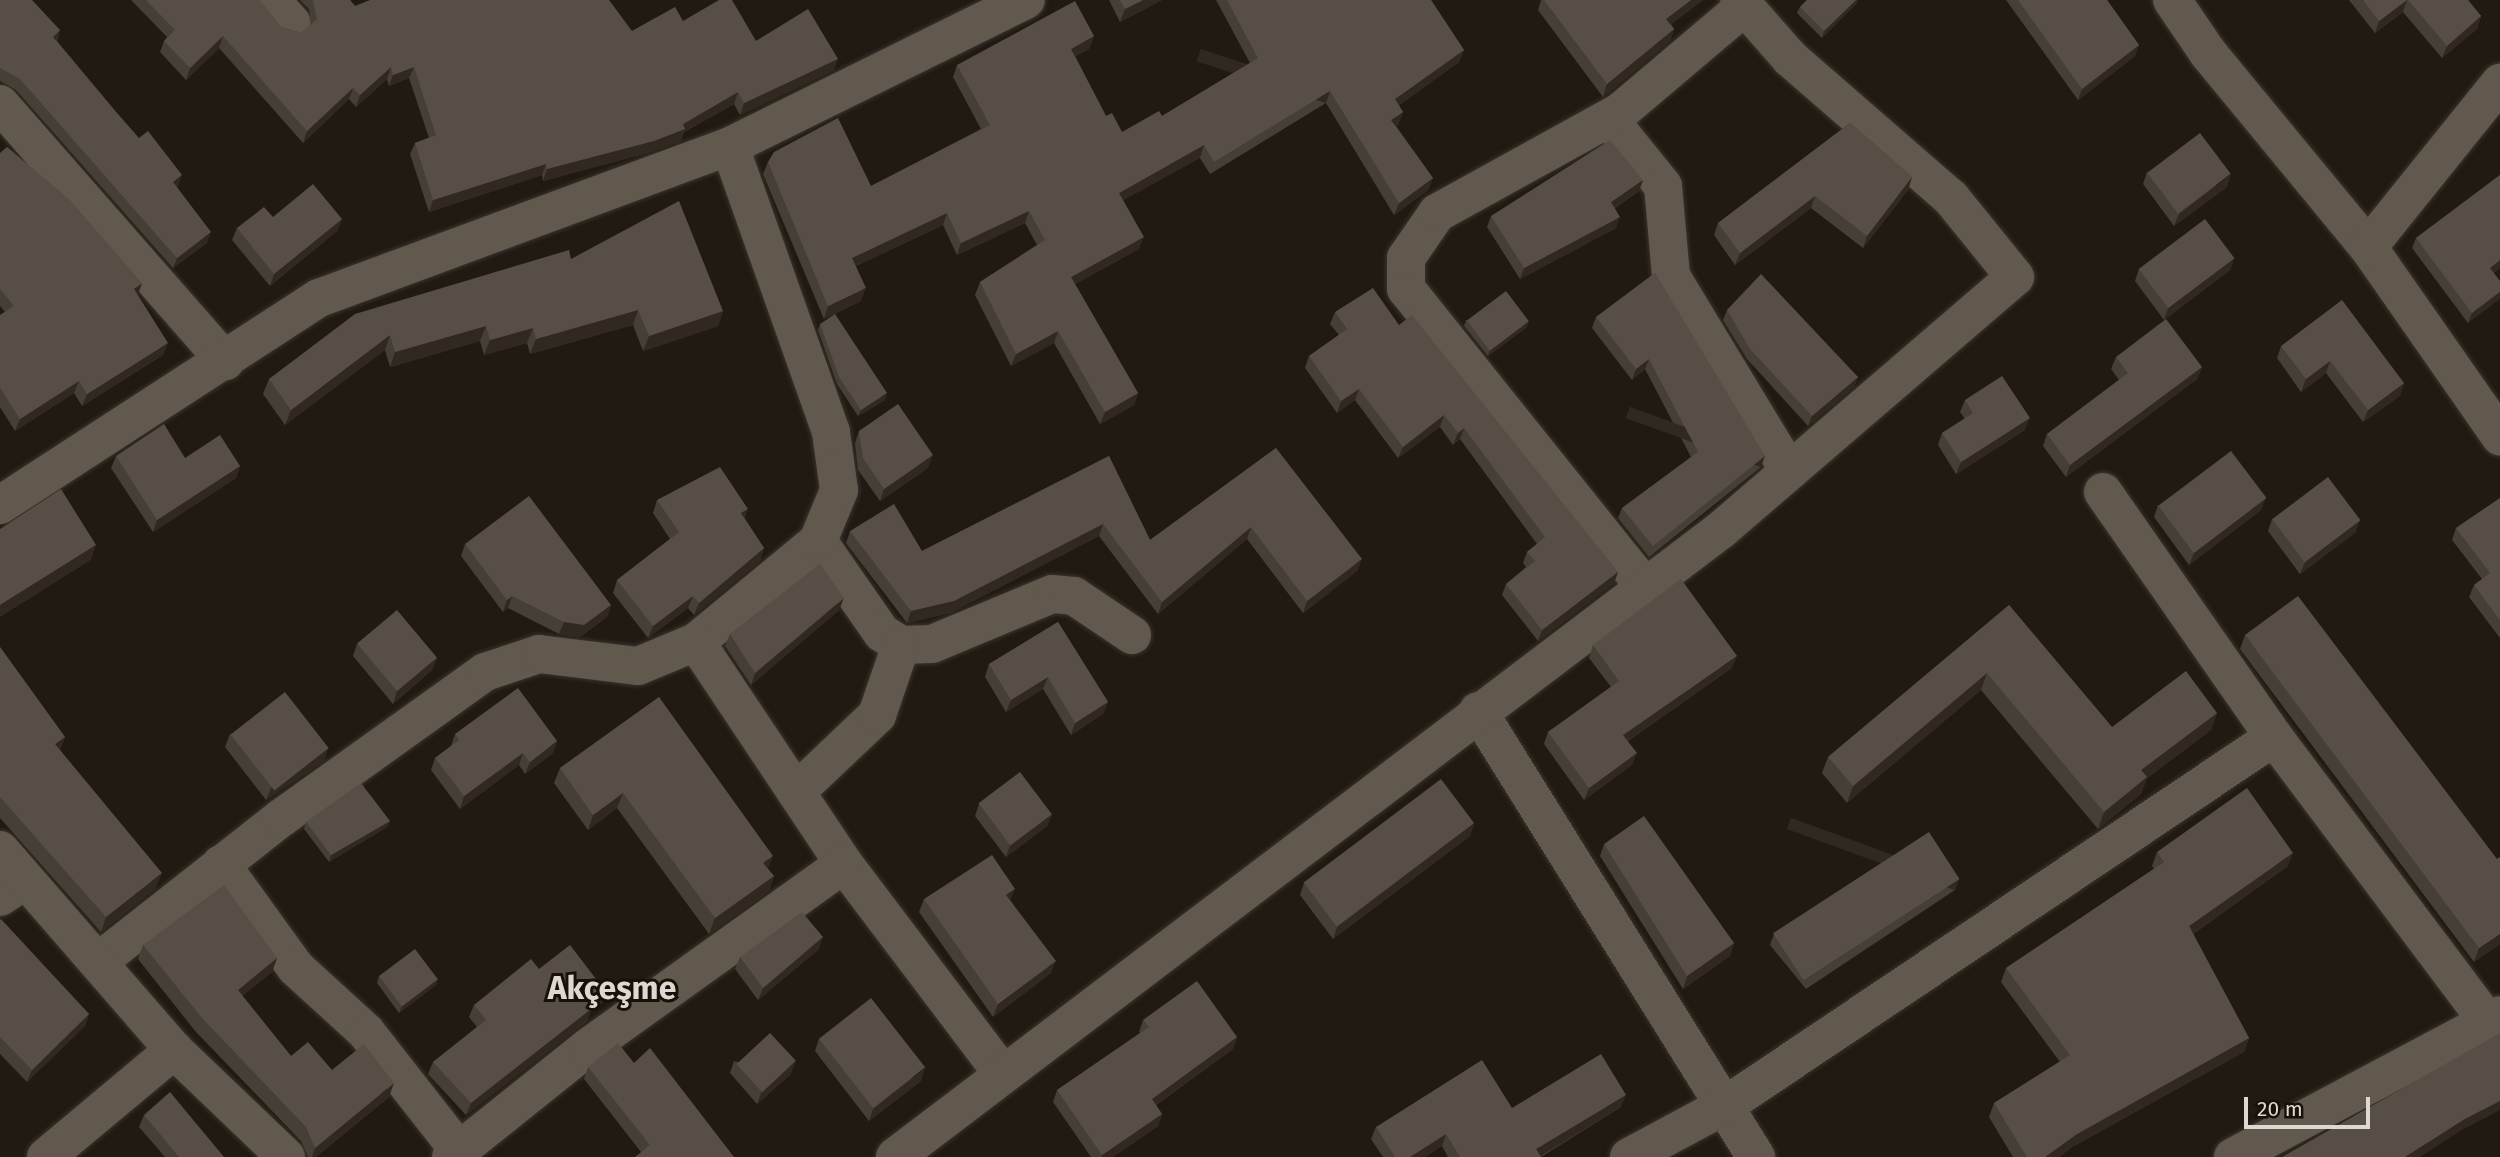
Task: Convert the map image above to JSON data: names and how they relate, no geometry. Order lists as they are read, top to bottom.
{
  "districts": ["Akçeşme"],
  "scale_bar": "20 m"
}
